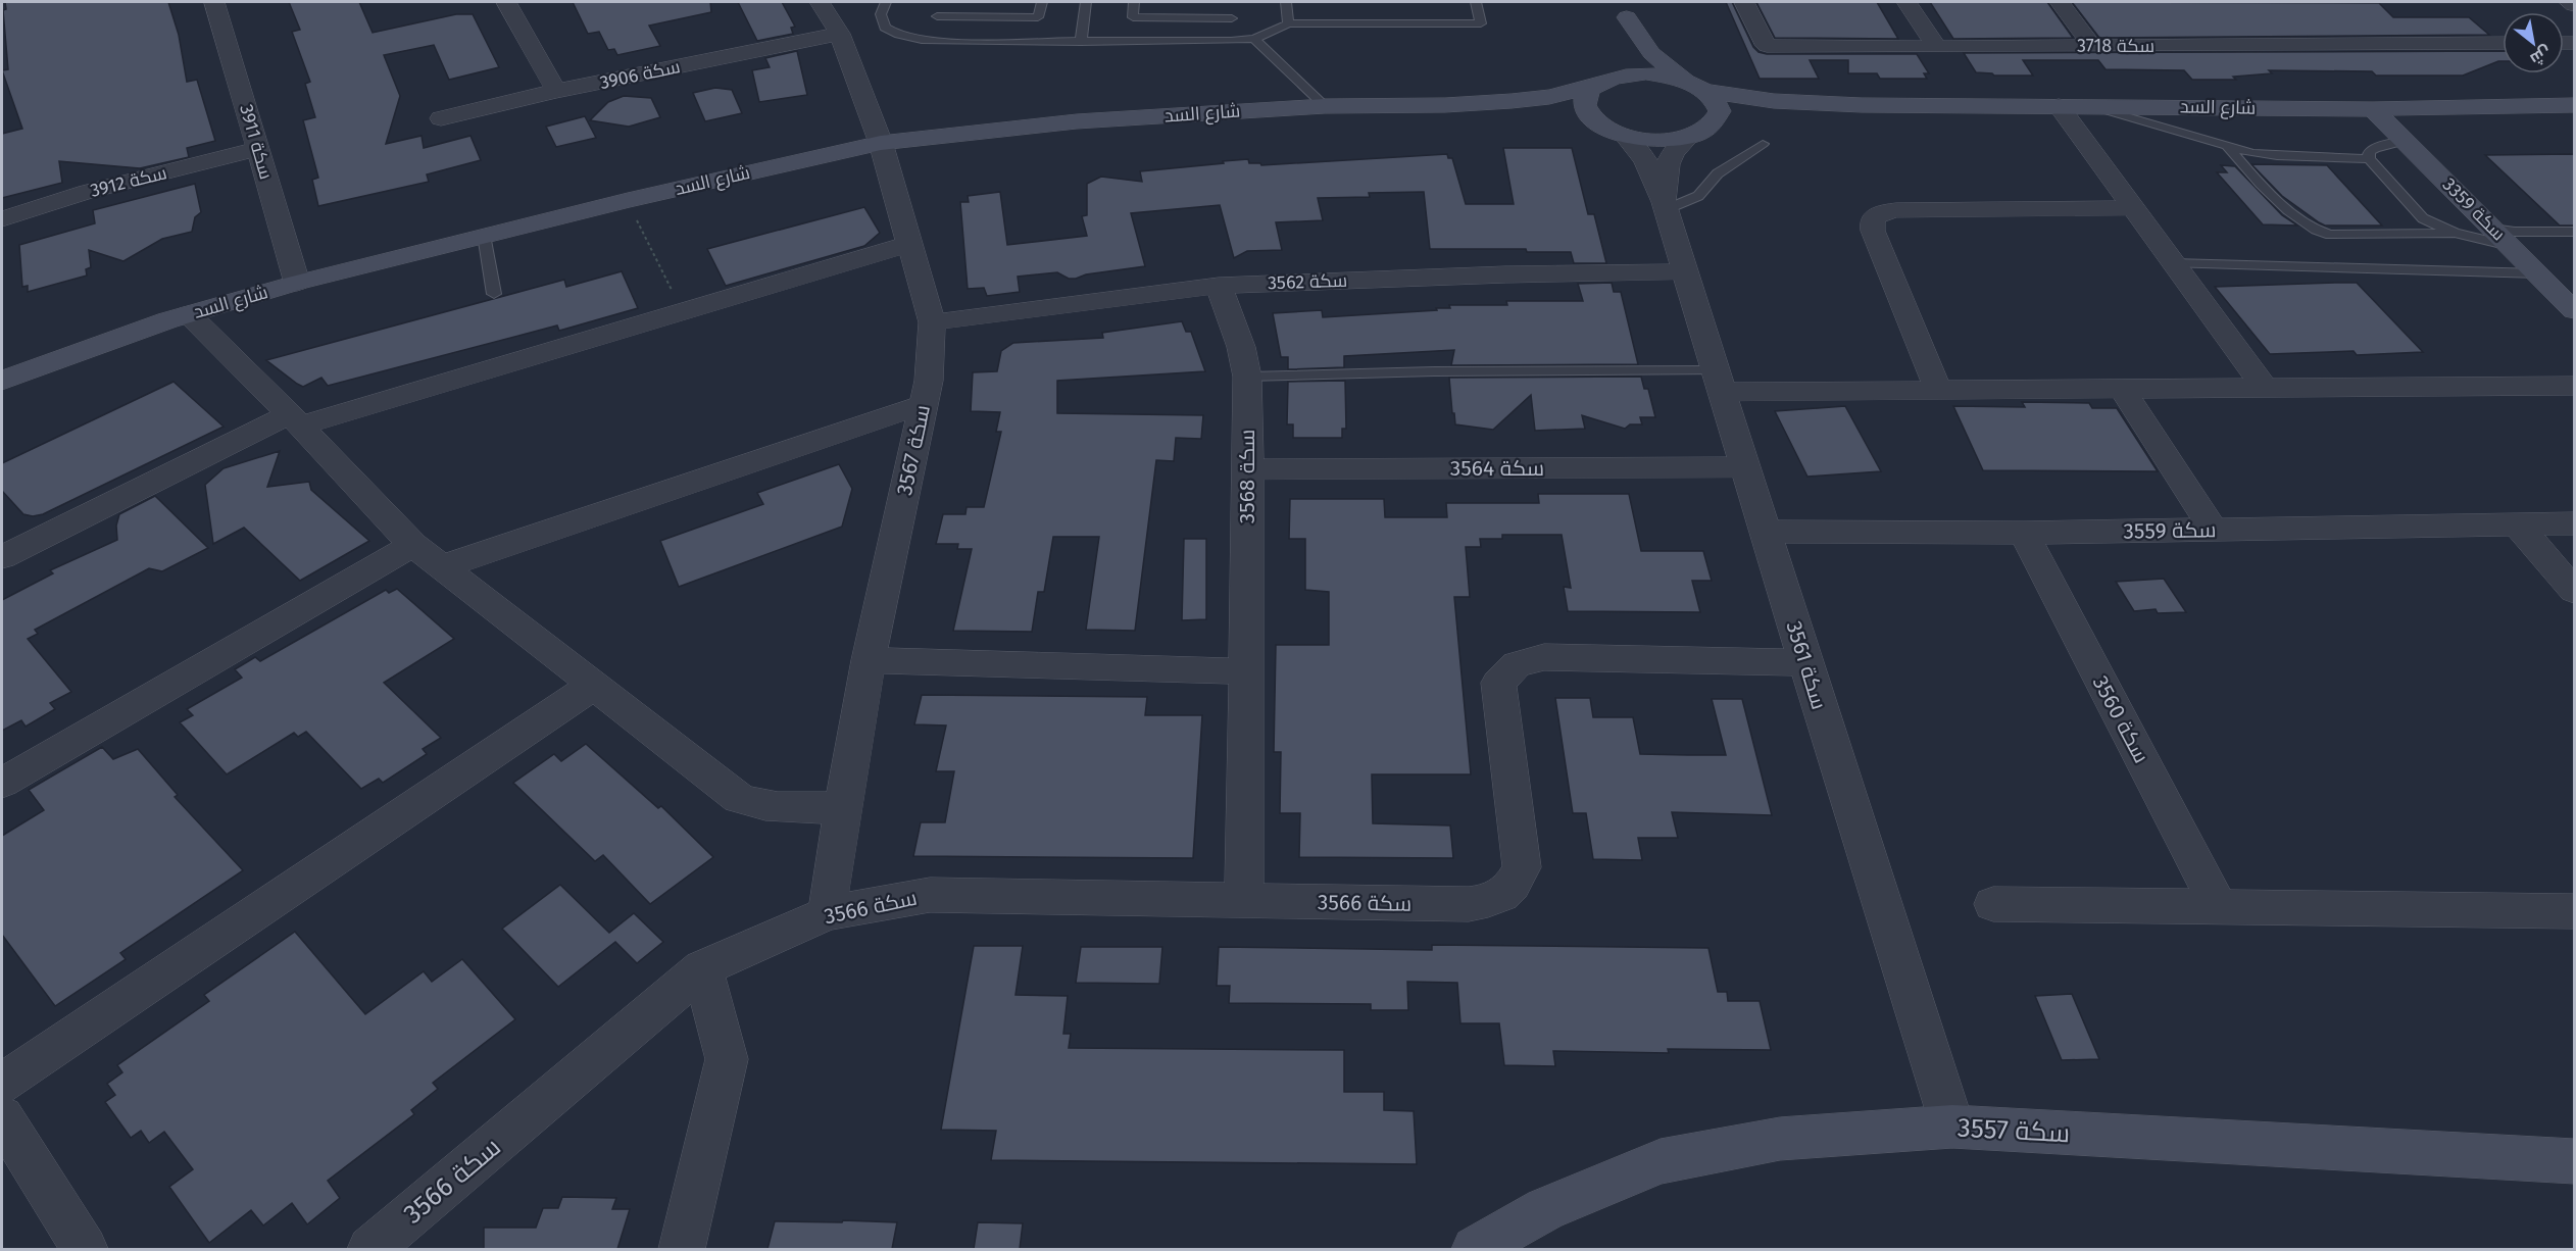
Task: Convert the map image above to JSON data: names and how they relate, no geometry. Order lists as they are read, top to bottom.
{
  "streets": {
    "street": [
      "سكة 3718",
      "سكة 3906",
      "شارع السد",
      "سكة 3911",
      "سكة 3912",
      "سكة 3359",
      "سكة 3562",
      "سكة 3567",
      "سكة 3564",
      "سكة 3568",
      "سكة 3559",
      "سكة 3561",
      "سكة 3560",
      "سكة 3566",
      "سكة 3557"
    ]
  },
  "crossings": [
    ["سكة 3906", "سكة 3567"],
    ["شارع السد", "سكة 3911"],
    ["شارع السد", "سكة 3359"],
    ["شارع السد", "سكة 3567"],
    ["شارع السد", "سكة 3561"],
    ["سكة 3911", "سكة 3912"],
    ["سكة 3562", "سكة 3567"],
    ["سكة 3562", "سكة 3568"],
    ["سكة 3562", "سكة 3561"],
    ["سكة 3567", "سكة 3566"],
    ["سكة 3564", "سكة 3568"],
    ["سكة 3564", "سكة 3561"],
    ["سكة 3568", "سكة 3566"],
    ["سكة 3559", "سكة 3561"],
    ["سكة 3559", "سكة 3560"],
    ["سكة 3561", "سكة 3566"],
    ["سكة 3561", "سكة 3557"]
  ],
  "north": "bottom right"
}
